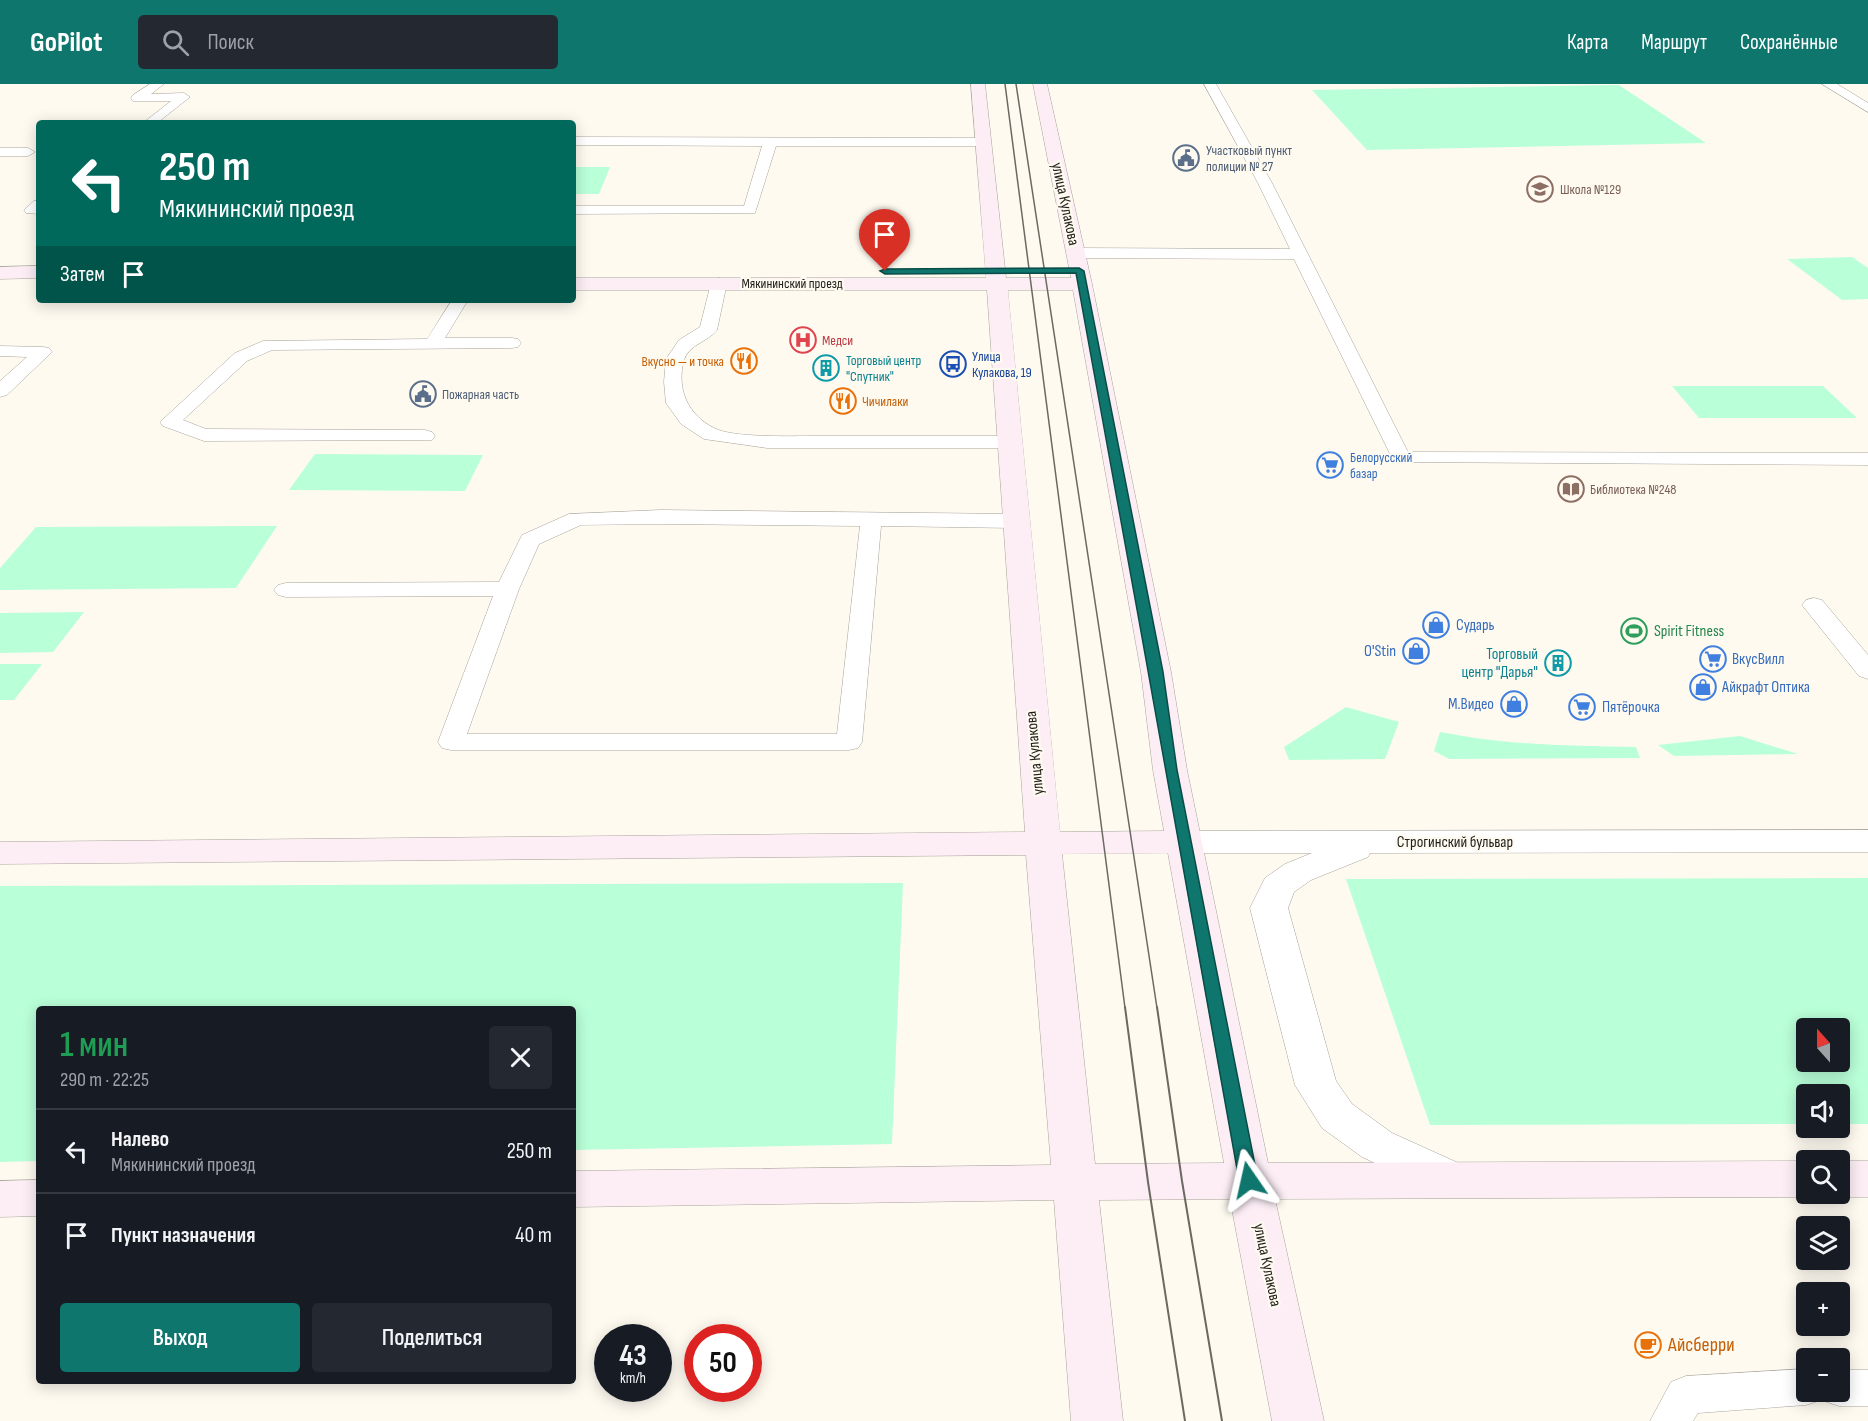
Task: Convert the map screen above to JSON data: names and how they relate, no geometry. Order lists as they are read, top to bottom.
{
  "streets": {
    "main road": ["улица Кулакова", "Мякининский проезд", "Строгинский бульвар"]
  },
  "crossings": [
    ["улица Кулакова", "Мякининский проезд"],
    ["улица Кулакова", "Строгинский бульвар"]
  ],
  "places": {
    "public building": ["Участковый пункт полиции № 27", "Пожарная часть"],
    "school or university": ["Школа №129"],
    "hospital": ["Медси"],
    "restaurant": ["Вкусно — и точка", "Чичилаки"],
    "bus stop": ["Улица Кулакова, 19"],
    "building": ["Торговый центр \"Спутник\"", "Торговый центр \"Дарья\""],
    "supermarket": ["Белорусский базар", "ВкусВилл", "Пятёрочка"],
    "library": ["Библиотека №248"],
    "shop": [
      "Сударь",
      "O'Stin",
      "Айкрафт Оптика",
      "М.Видео"
    ],
    "sports": ["Spirit Fitness"],
    "cafe": ["Айсберри"]
  },
  "north": "top",
  "page": {
    "header": "GoPilot",
    "search": "Поиск",
    "nav": ["Карта", "Маршрут", "Сохранённые"],
    "turn": ["250 m", "Мякининский проезд"],
    "then": "Затем",
    "heading": ["1 мин", "290 m · 22:25"],
    "map_buttons": ["+", "−"],
    "list": [
      {
        "name": "Налево",
        "note": "Мякининский проезд",
        "value": "250 m"
      },
      {
        "name": "Пункт назначения",
        "value": "40 m"
      }
    ],
    "buttons": ["Выход", "Поделиться"],
    "speed": "43 km/h",
    "limit": "50"
  }
}
